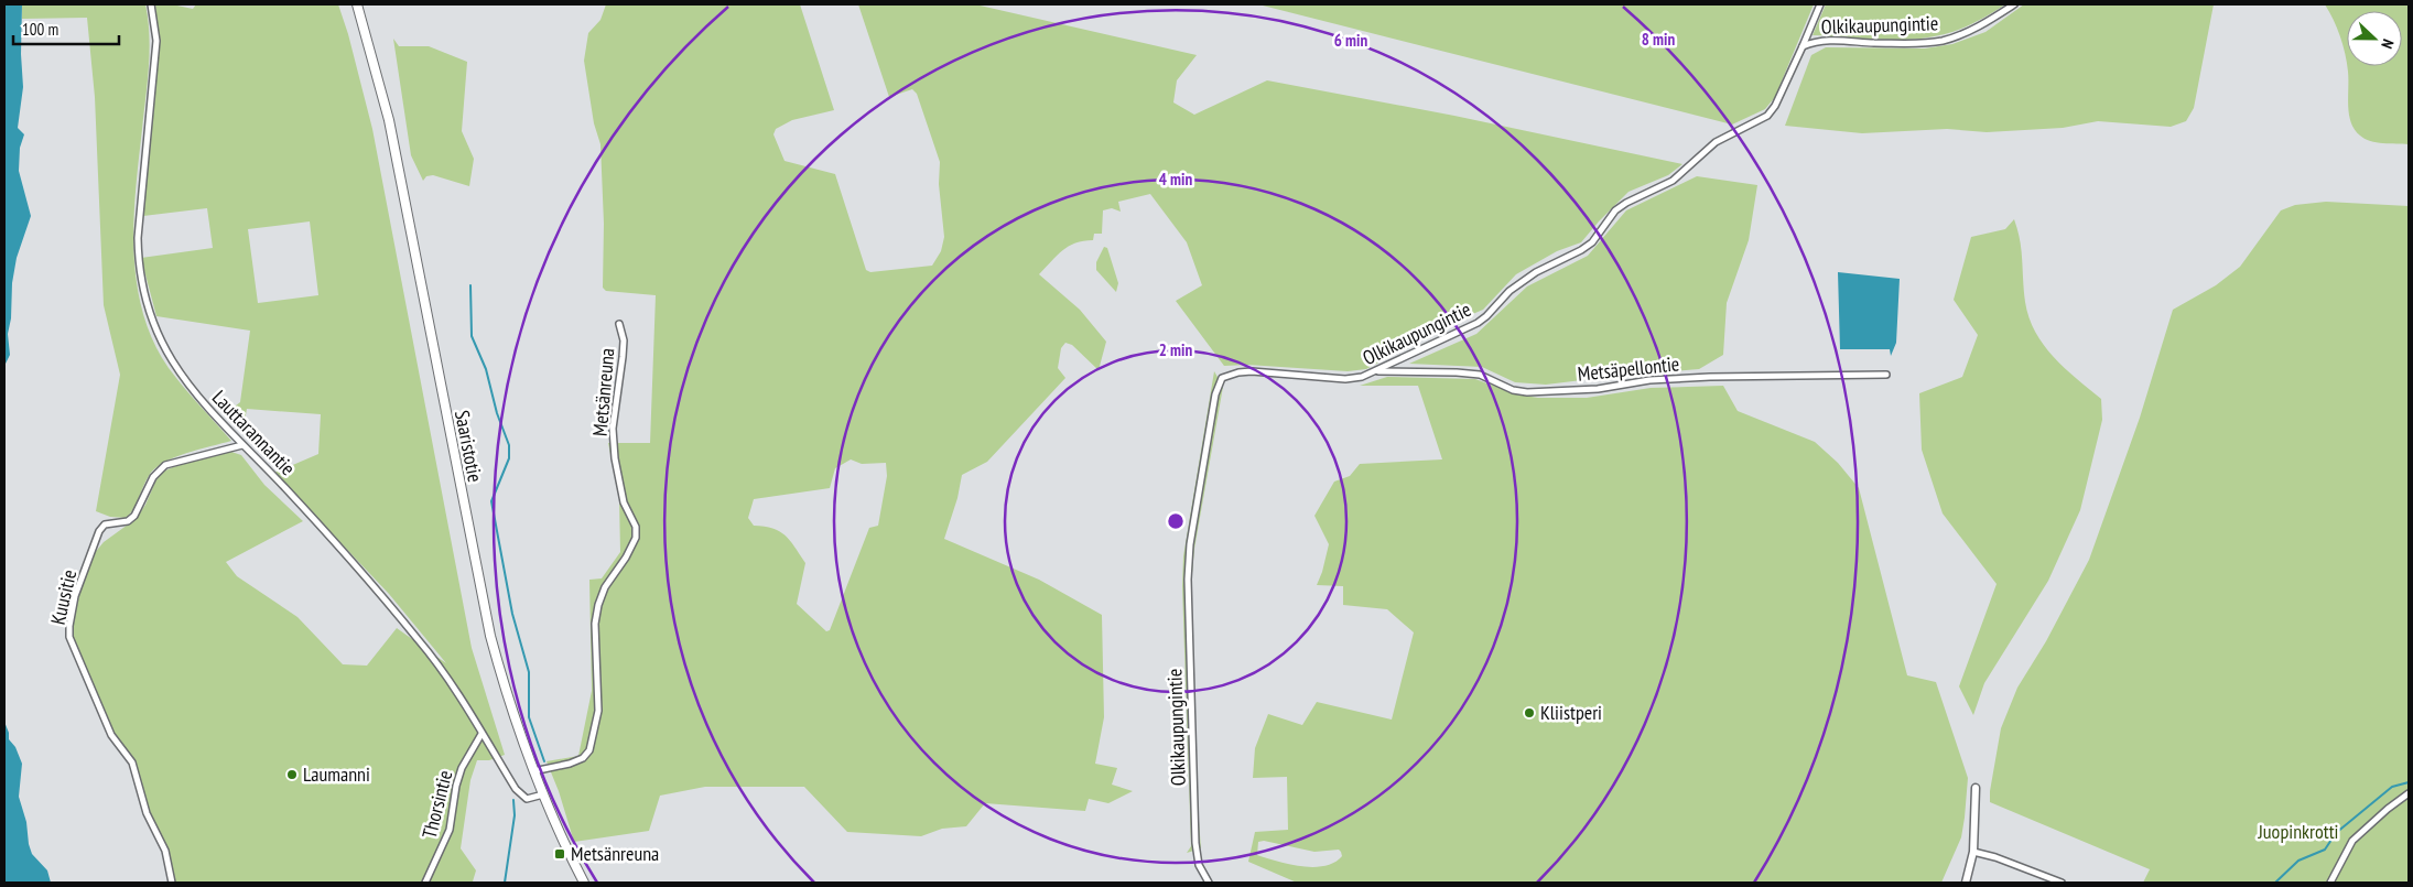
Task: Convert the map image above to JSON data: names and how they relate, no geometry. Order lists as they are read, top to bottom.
{
  "streets": {
    "main road": ["Saaristotie"],
    "street": [
      "Olkikaupungintie",
      "Metsäpellontie",
      "Metsänreuna",
      "Lauttarannantie",
      "Kuusitie",
      "Thorsintie"
    ]
  },
  "crossings": [
    ["Olkikaupungintie", "Metsäpellontie"],
    ["Metsänreuna", "Saaristotie"],
    ["Lauttarannantie", "Saaristotie"],
    ["Lauttarannantie", "Kuusitie"],
    ["Lauttarannantie", "Thorsintie"]
  ],
  "parks": ["Juopinkrotti"],
  "places": {
    "other": ["Kliistperi", "Laumanni"],
    "transit": ["Metsänreuna"]
  },
  "scale_bar": "100 m",
  "north": "right",
  "rings": [
    "8 min",
    "6 min",
    "4 min",
    "2 min"
  ]
}
